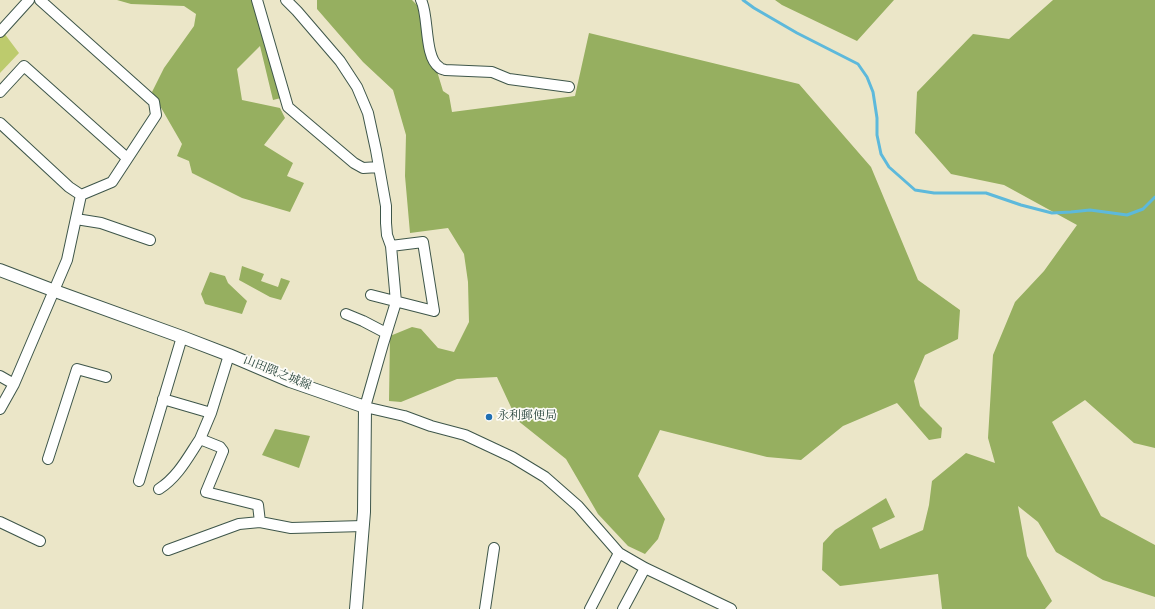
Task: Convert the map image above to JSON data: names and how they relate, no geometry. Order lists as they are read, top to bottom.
{
  "streets": {
    "main road": ["山田隈之城線"]
  },
  "places": ["永利郵便局"]
}
